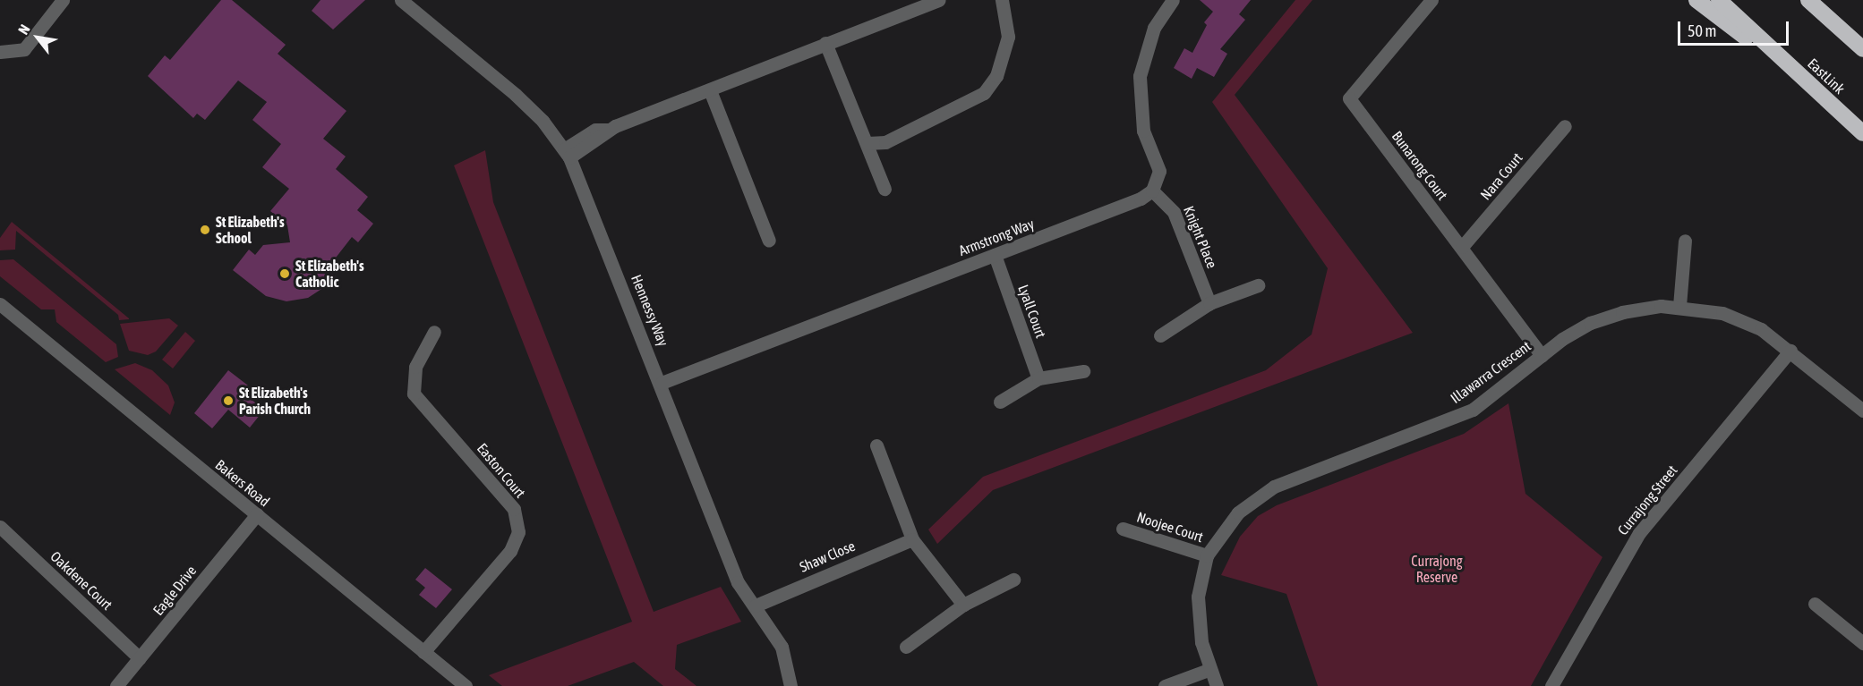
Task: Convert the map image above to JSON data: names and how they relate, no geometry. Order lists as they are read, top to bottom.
{
  "streets": {
    "highway": ["EastLink"],
    "street": [
      "Bunarong Court",
      "Nara Court",
      "Armstrong Way",
      "Knight Place",
      "Hennessy Way",
      "Lyall Court",
      "Illawarra Crescent",
      "Easton Court",
      "Bakers Road",
      "Currajong Street",
      "Noojee Court",
      "Shaw Close",
      "Oakdene Court",
      "Eagle Drive"
    ]
  },
  "crossings": [
    ["Bunarong Court", "Nara Court"],
    ["Bunarong Court", "Illawarra Crescent"],
    ["Armstrong Way", "Knight Place"],
    ["Armstrong Way", "Hennessy Way"],
    ["Armstrong Way", "Lyall Court"],
    ["Hennessy Way", "Shaw Close"],
    ["Illawarra Crescent", "Currajong Street"],
    ["Illawarra Crescent", "Noojee Court"],
    ["Easton Court", "Bakers Road"],
    ["Bakers Road", "Eagle Drive"],
    ["Oakdene Court", "Eagle Drive"]
  ],
  "parks": ["Currajong Reserve"],
  "places": ["St Elizabeth's School", "St Elizabeth's Catholic", "St Elizabeth's Parish Church"],
  "scale_bar": "50 m",
  "north": "top left"
}
